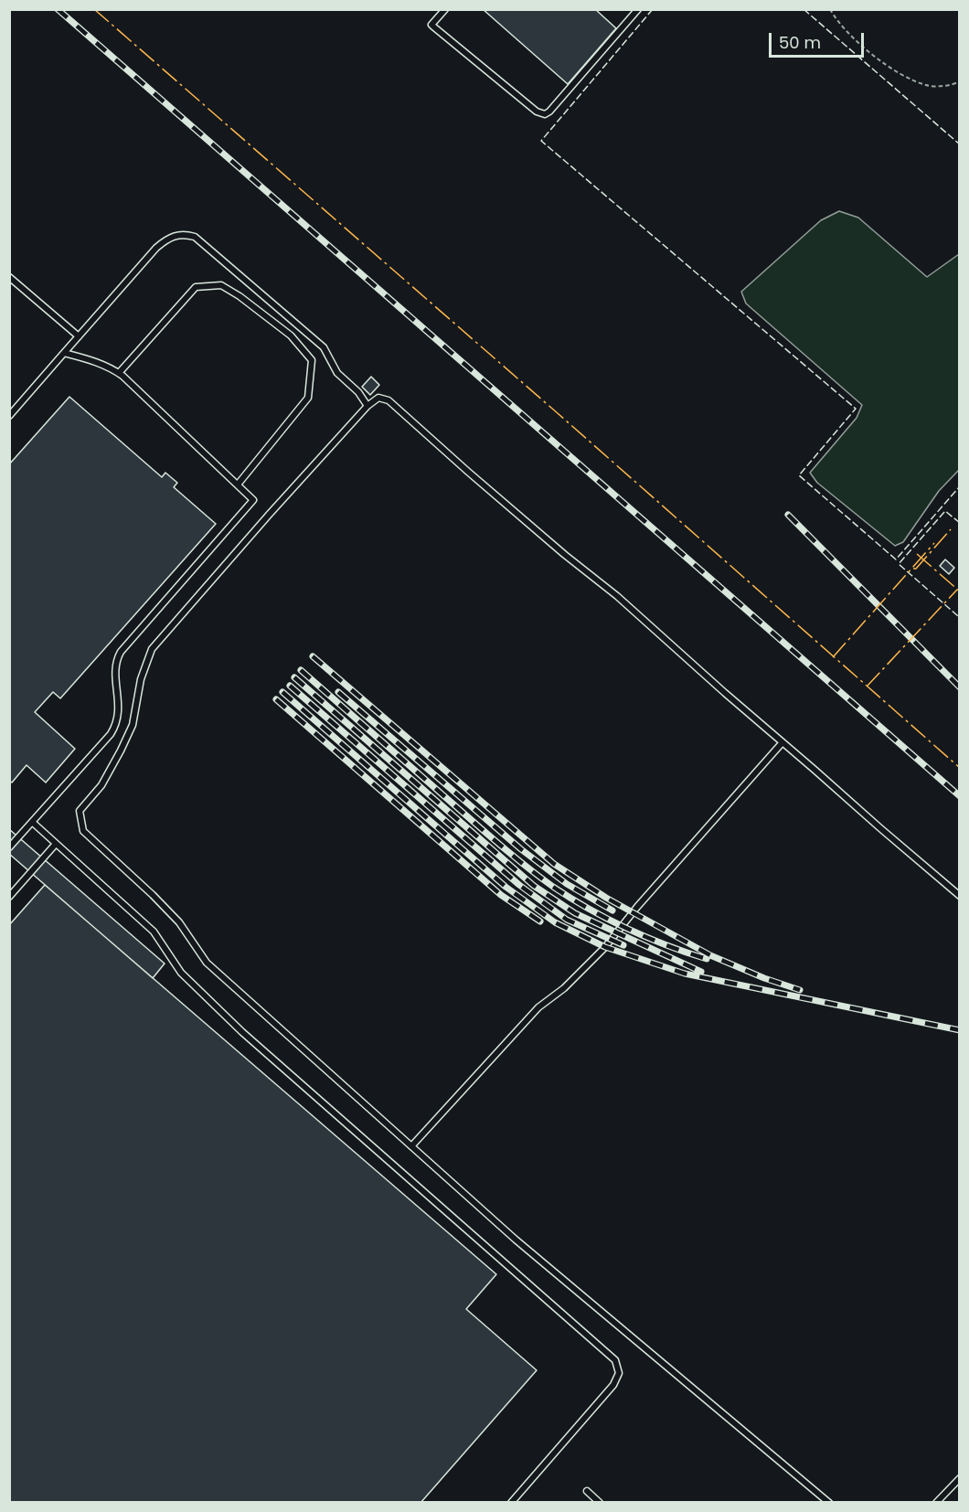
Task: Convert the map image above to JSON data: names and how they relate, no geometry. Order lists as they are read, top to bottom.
{
  "scale_bar": "50 m"
}
